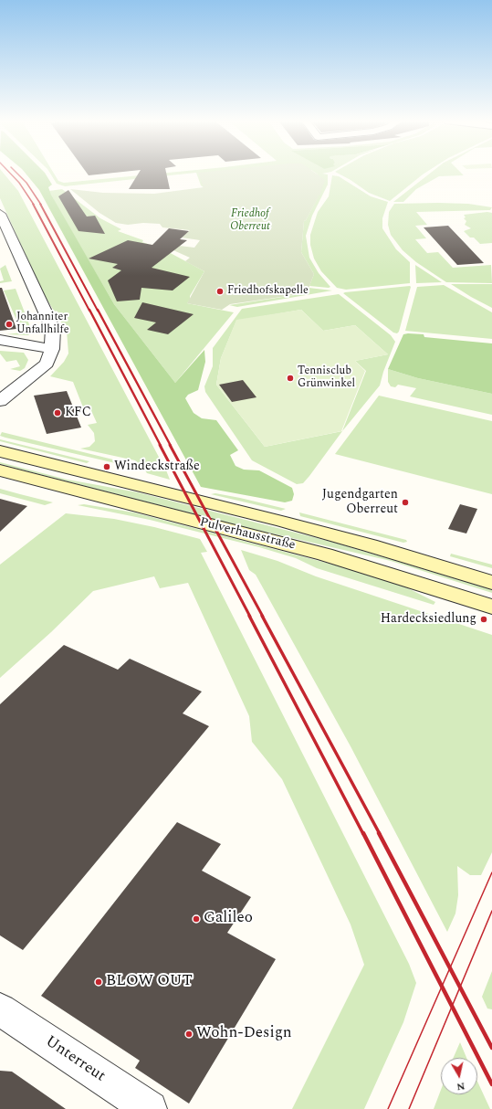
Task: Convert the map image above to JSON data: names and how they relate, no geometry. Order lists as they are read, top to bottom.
{
  "streets": {
    "main road": ["Pulverhausstraße"],
    "street": ["Unterreut"]
  },
  "parks": ["Friedhof Oberreut"],
  "places": [
    "Friedhofskapelle",
    "Johanniter Unfallhilfe",
    "Tennisclub Grünwinkel",
    "KFC",
    "Windeckstraße",
    "Jugendgarten Oberreut",
    "Hardecksiedlung",
    "Galileo",
    "BLOW OUT",
    "Wohn-Design"
  ],
  "north": "bottom"
}
